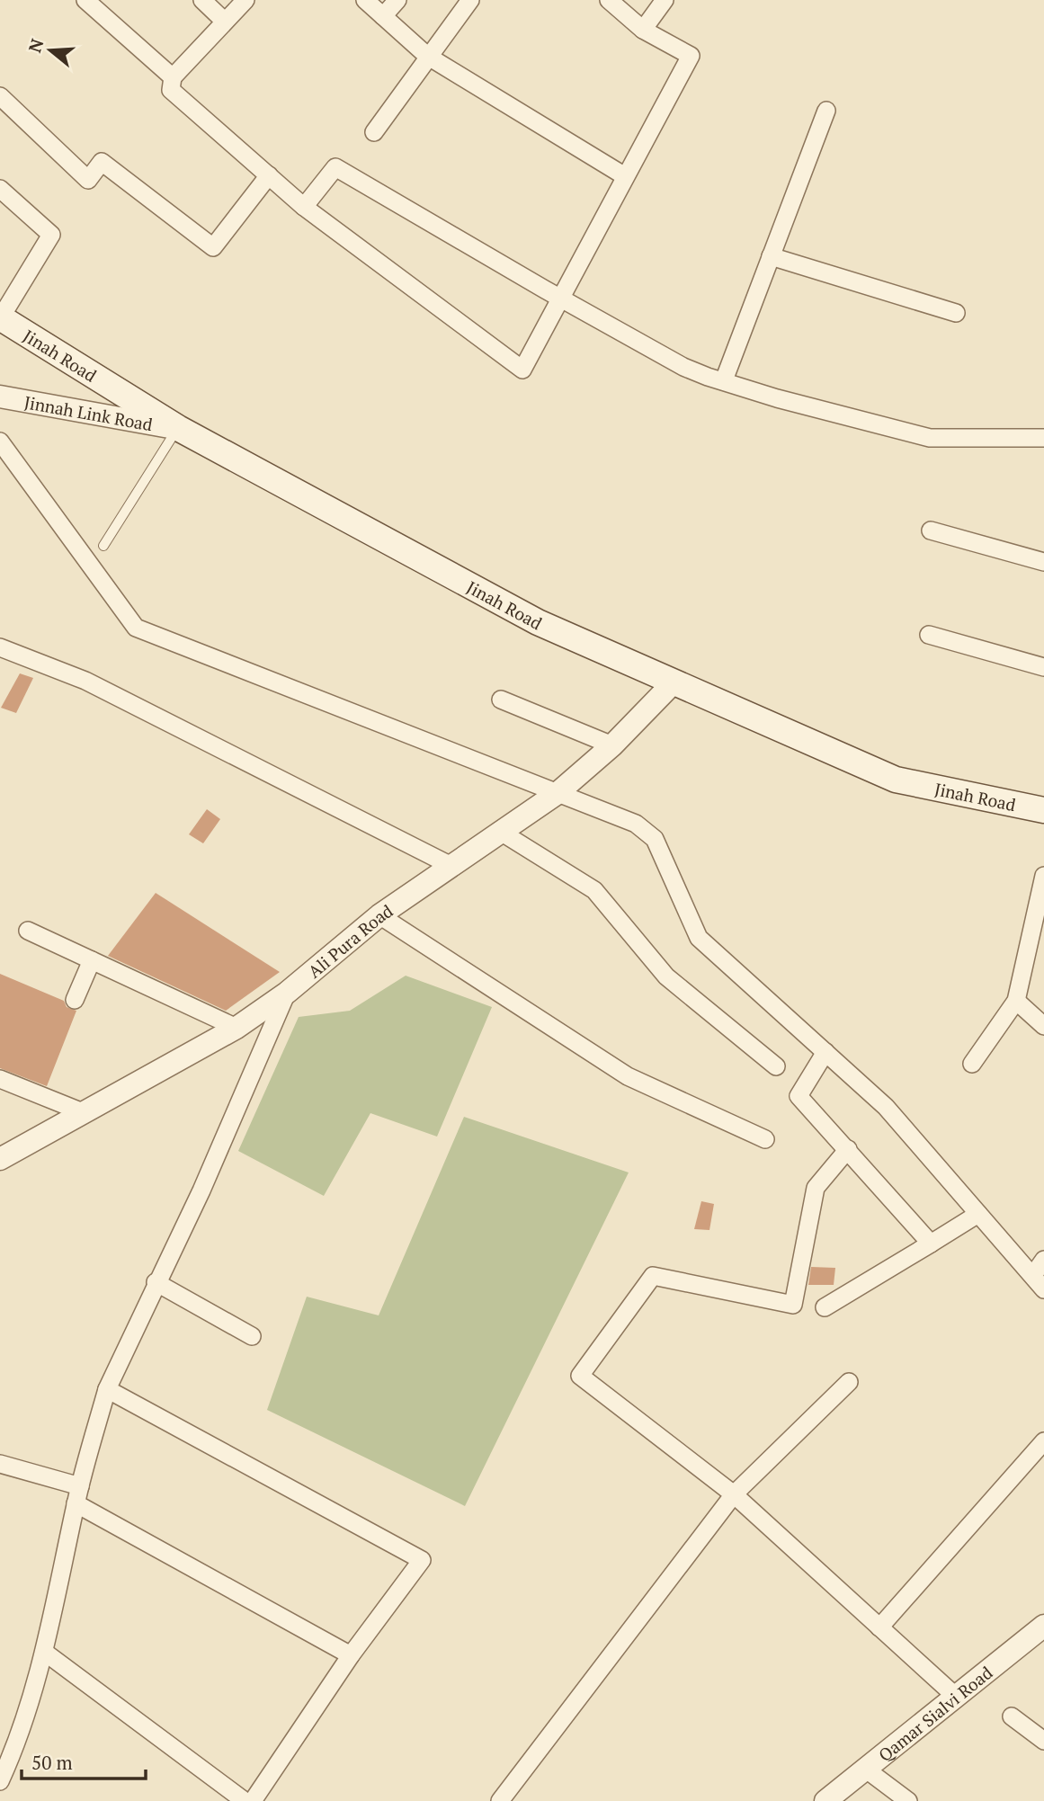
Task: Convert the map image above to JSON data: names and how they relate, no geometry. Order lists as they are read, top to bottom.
{
  "streets": {
    "main road": ["Jinah Road"],
    "street": ["Jinnah Link Road", "Ali Pura Road", "Qamar Sialvi Road"]
  },
  "crossings": [
    ["Jinah Road", "Jinnah Link Road"],
    ["Jinah Road", "Ali Pura Road"]
  ],
  "scale_bar": "50 m",
  "north": "left"
}
